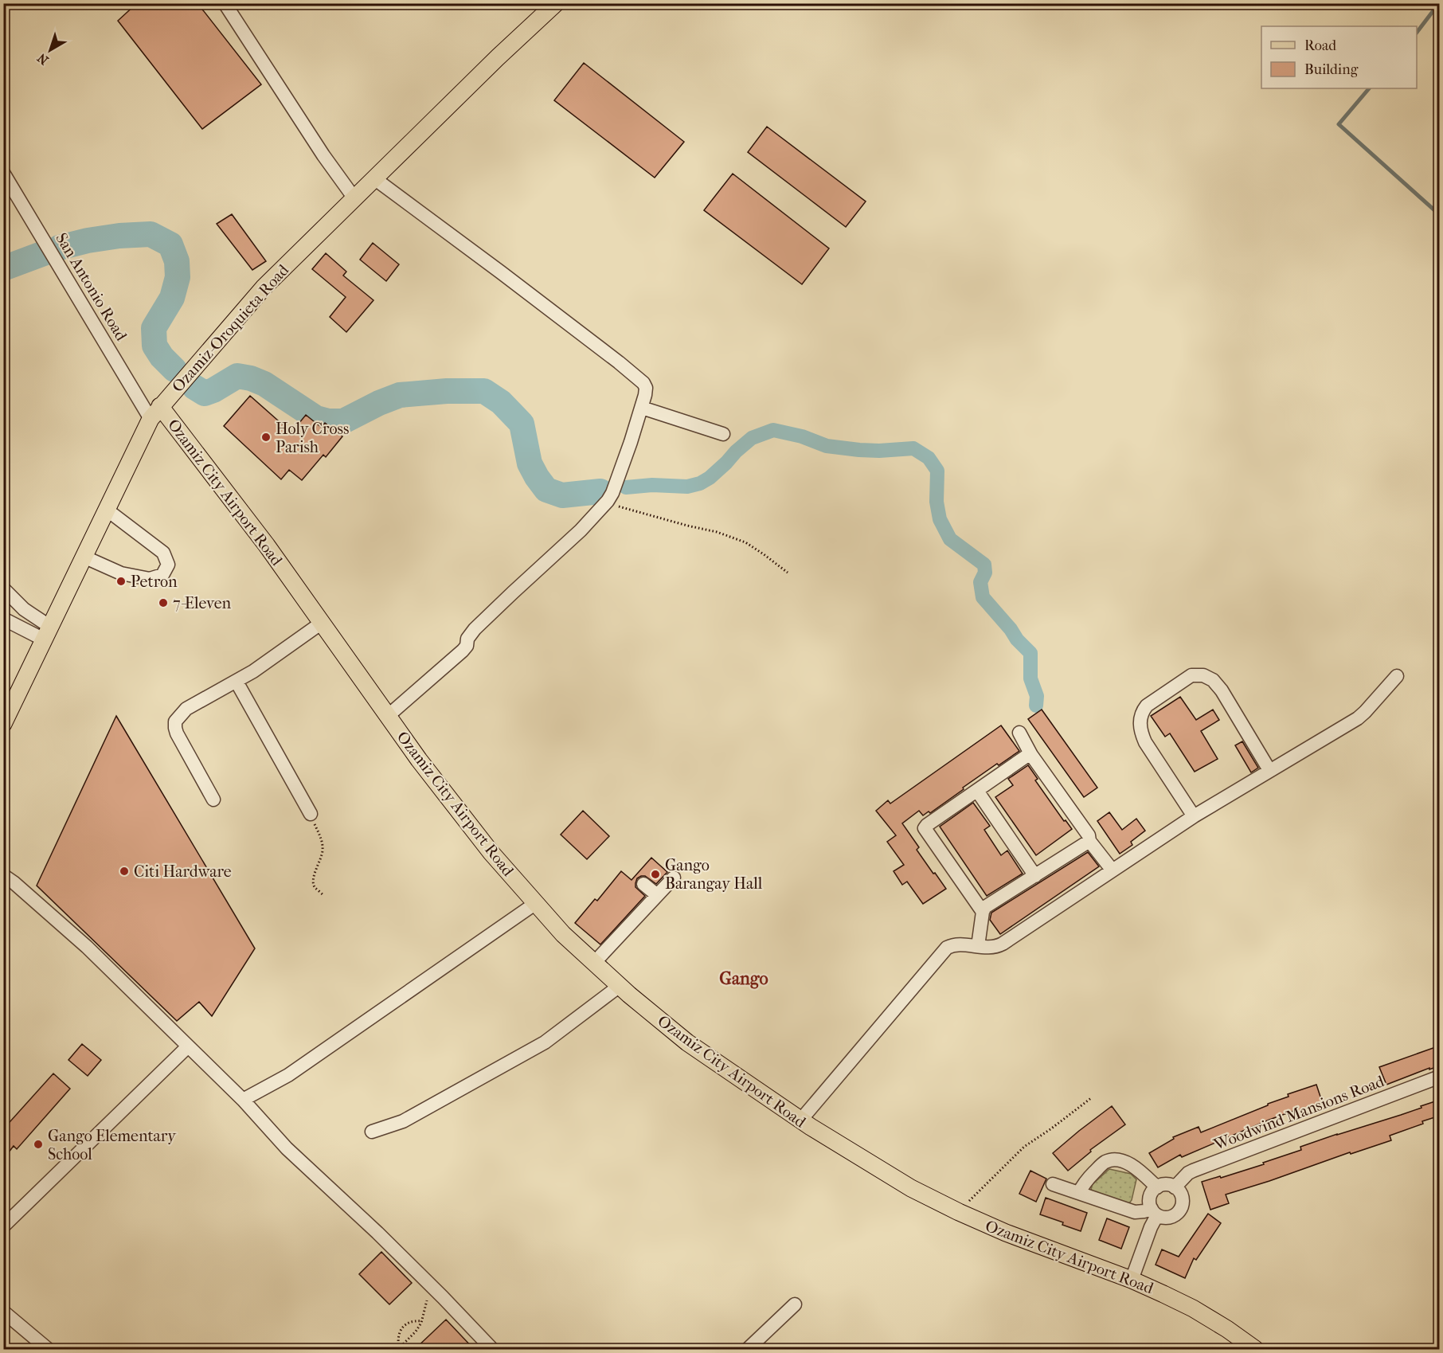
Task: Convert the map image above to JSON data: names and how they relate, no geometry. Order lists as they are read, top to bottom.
{
  "streets": {
    "main road": ["Ozamiz-Oroquieta Road", "Ozamiz City Airport Road"],
    "street": ["San Antonio Road", "Woodwind Mansions Road"]
  },
  "crossings": [
    ["San Antonio Road", "Ozamiz-Oroquieta Road"],
    ["San Antonio Road", "Ozamiz City Airport Road"],
    ["Ozamiz-Oroquieta Road", "Ozamiz City Airport Road"]
  ],
  "districts": ["Gango"],
  "places": [
    "Holy Cross Parish",
    "Petron",
    "7-Eleven",
    "Citi Hardware",
    "Gango Barangay Hall",
    "Gango Elementary School"
  ],
  "legend": ["Road", "Building"],
  "north": "bottom left"
}
